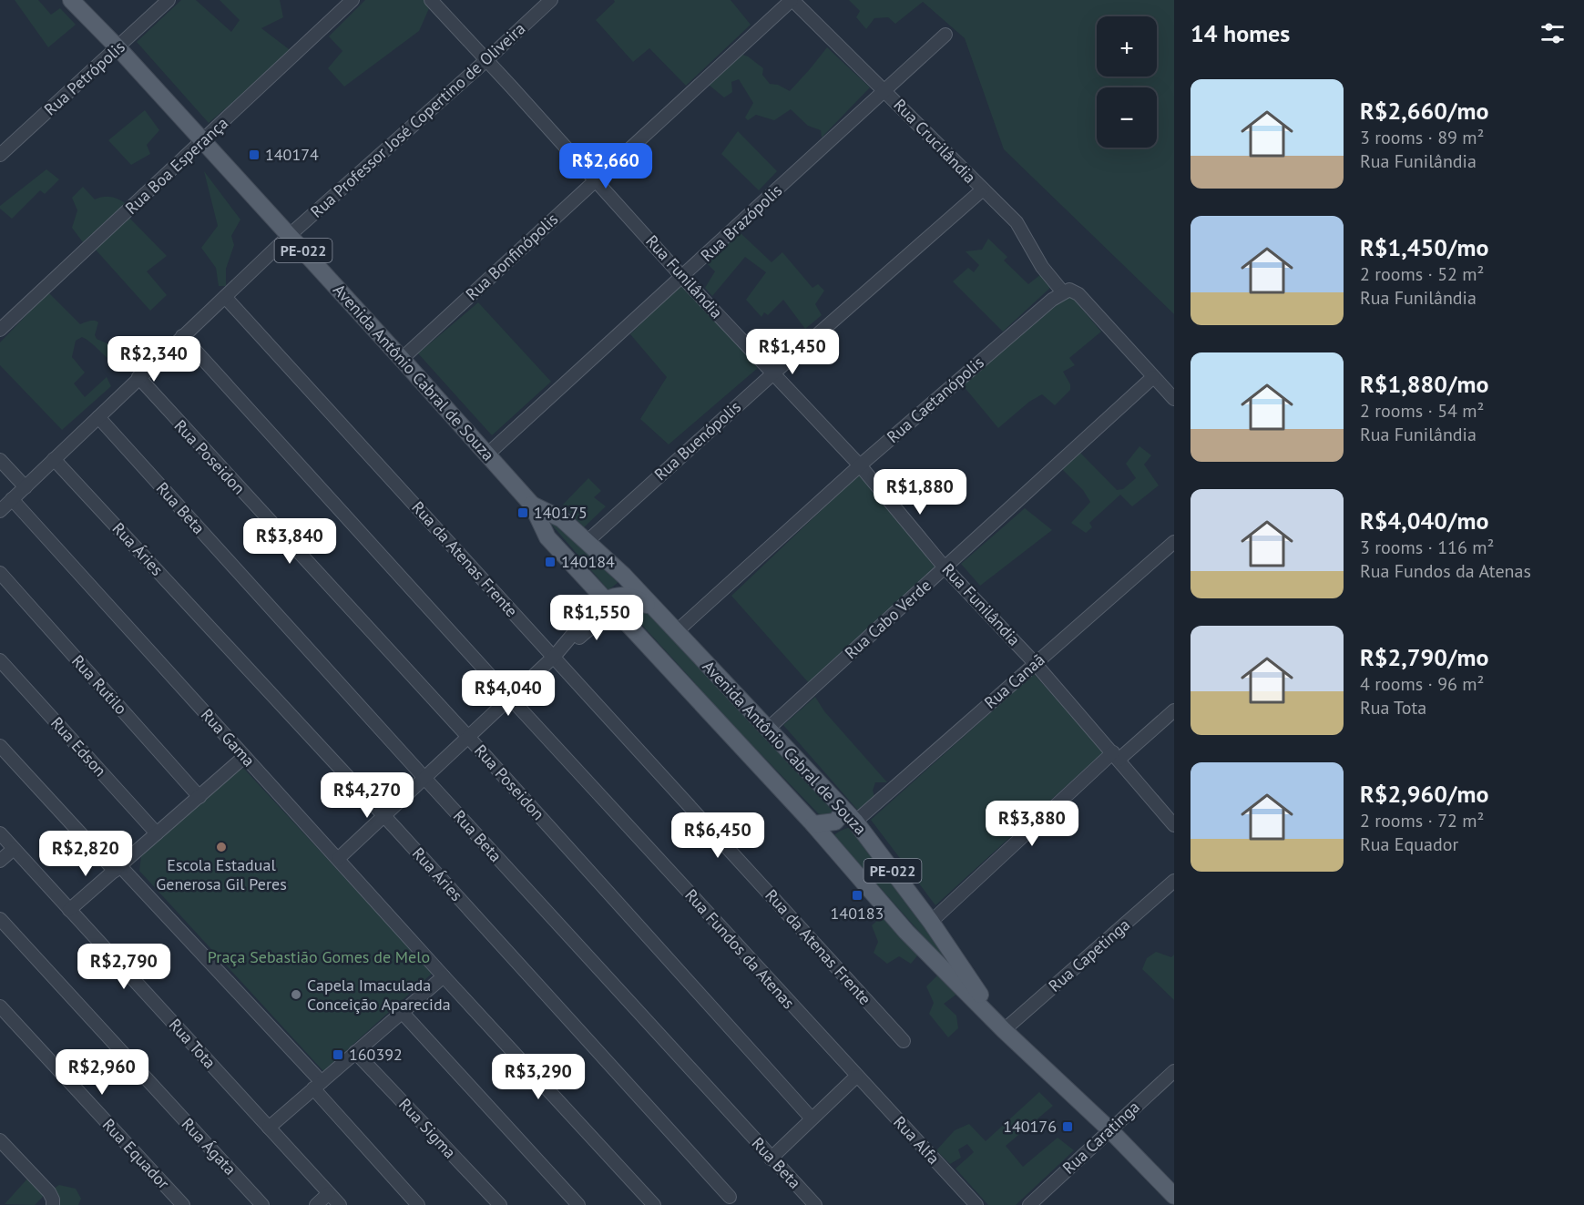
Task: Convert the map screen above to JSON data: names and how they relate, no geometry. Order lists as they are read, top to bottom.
{
  "streets": {
    "main road": ["PE-022", "Avenida Antônio Cabral de Souza"],
    "street": [
      "Rua Petrópolis",
      "Rua Professor José Copertino de Oliveira",
      "Rua Crucilândia",
      "Rua Boa Esperança",
      "Rua Brazópolis",
      "Rua Bonfinópolis",
      "Rua Funilândia",
      "Rua Caetanópolis",
      "Rua Buenópolis",
      "Rua Poseidon",
      "Rua Beta",
      "Rua Áries",
      "Rua da Atenas Frente",
      "Rua Cabo Verde",
      "Rua Canaã",
      "Rua Rutilo",
      "Rua Gama",
      "Rua Edson",
      "Rua Fundos da Atenas",
      "Rua Capetinga",
      "Rua Tota",
      "Rua Sigma",
      "Rua Caratinga",
      "Rua Alfa",
      "Rua Ágata",
      "Rua Equador"
    ]
  },
  "crossings": [
    ["Rua Petrópolis", "Avenida Antônio Cabral de Souza"],
    ["Rua Professor José Copertino de Oliveira", "Rua Funilândia"],
    ["Rua Professor José Copertino de Oliveira", "Avenida Antônio Cabral de Souza"],
    ["Rua Professor José Copertino de Oliveira", "Rua Poseidon"],
    ["Rua Professor José Copertino de Oliveira", "Rua Beta"],
    ["Rua Professor José Copertino de Oliveira", "Rua Áries"],
    ["Rua Professor José Copertino de Oliveira", "Rua da Atenas Frente"],
    ["Rua Professor José Copertino de Oliveira", "Rua Gama"],
    ["Rua Professor José Copertino de Oliveira", "Rua Fundos da Atenas"],
    ["Rua Crucilândia", "Rua Brazópolis"],
    ["Rua Crucilândia", "Rua Bonfinópolis"],
    ["Rua Crucilândia", "Rua Caetanópolis"],
    ["Rua Crucilândia", "Rua Buenópolis"],
    ["Rua Boa Esperança", "Avenida Antônio Cabral de Souza"],
    ["Rua Brazópolis", "Rua Funilândia"],
    ["Rua Brazópolis", "Avenida Antônio Cabral de Souza"],
    ["Rua Bonfinópolis", "Rua Funilândia"],
    ["Rua Bonfinópolis", "Avenida Antônio Cabral de Souza"],
    ["Rua Funilândia", "Rua Caetanópolis"],
    ["Rua Funilândia", "Rua Buenópolis"],
    ["Rua Funilândia", "Rua Cabo Verde"],
    ["Rua Funilândia", "Rua Canaã"],
    ["Avenida Antônio Cabral de Souza", "Rua Caetanópolis"],
    ["Avenida Antônio Cabral de Souza", "Rua Buenópolis"],
    ["Avenida Antônio Cabral de Souza", "Rua Cabo Verde"],
    ["Avenida Antônio Cabral de Souza", "Rua Canaã"],
    ["Avenida Antônio Cabral de Souza", "Rua Capetinga"],
    ["Avenida Antônio Cabral de Souza", "Rua Caratinga"],
    ["Rua Fundos da Atenas", "Rua Alfa"]
  ],
  "parks": ["Praça Sebastião Gomes de Melo"],
  "places": {
    "transit": [
      "140174",
      "140175",
      "140184",
      "140183",
      "160392",
      "140176"
    ],
    "other": ["Escola Estadual Generosa Gil Peres", "Capela Imaculada Conceição Aparecida"]
  },
  "page": {
    "heading": "14 homes",
    "map_buttons": ["+", "−"],
    "list": [
      {
        "name": "R$2,660/mo",
        "note": "3 rooms · 89 m² · Rua Funilândia"
      },
      {
        "name": "R$1,450/mo",
        "note": "2 rooms · 52 m² · Rua Funilândia"
      },
      {
        "name": "R$1,880/mo",
        "note": "2 rooms · 54 m² · Rua Funilândia"
      },
      {
        "name": "R$4,040/mo",
        "note": "3 rooms · 116 m² · Rua Fundos da Atenas"
      },
      {
        "name": "R$2,790/mo",
        "note": "4 rooms · 96 m² · Rua Tota"
      },
      {
        "name": "R$2,960/mo",
        "note": "2 rooms · 72 m² · Rua Equador"
      }
    ],
    "price": [
      "R$2,660",
      "R$1,450",
      "R$2,340",
      "R$1,880",
      "R$3,840",
      "R$1,550",
      "R$4,040",
      "R$4,270",
      "R$3,880",
      "R$6,450",
      "R$2,820",
      "R$2,790",
      "R$2,960",
      "R$3,290"
    ]
  }
}
